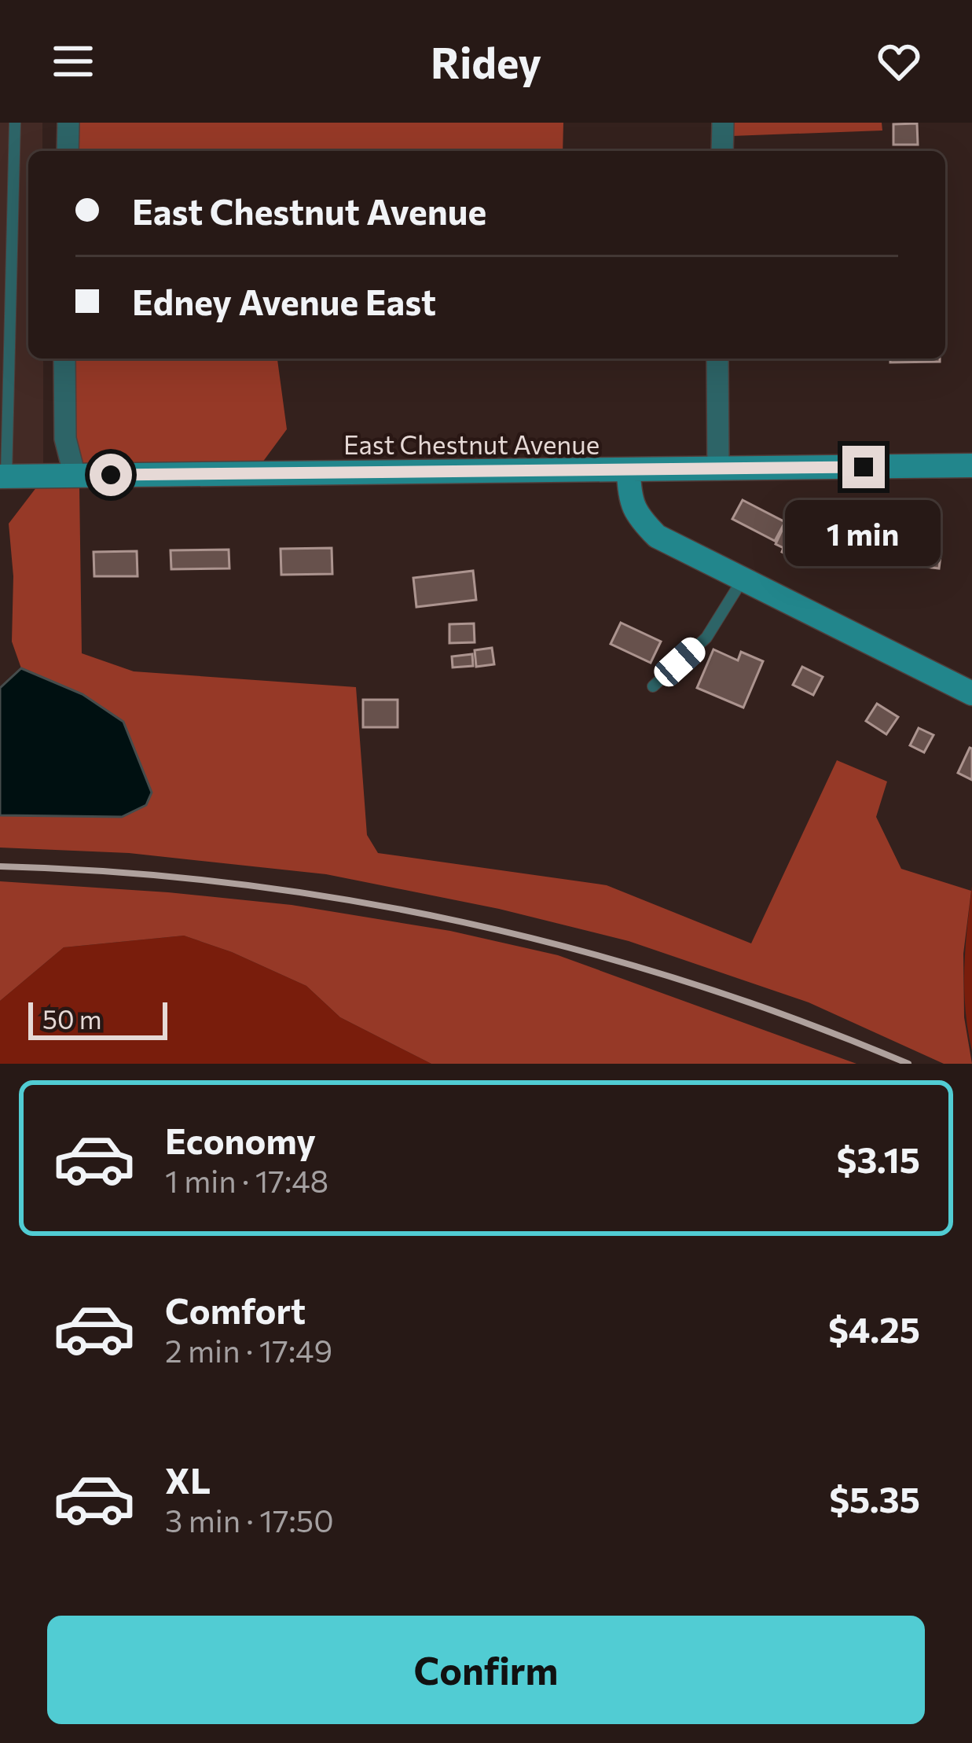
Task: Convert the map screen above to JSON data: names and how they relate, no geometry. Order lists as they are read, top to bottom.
{
  "streets": {
    "street": ["East Chestnut Avenue"]
  },
  "scale_bar": "50 m",
  "page": {
    "header": "Ridey",
    "banner": ["East Chestnut Avenue", "Edney Avenue East"],
    "bubble": "1 min",
    "scale": "50 m",
    "list": [
      {
        "name": "Economy",
        "note": "1 min · 17:48",
        "value": "$3.15"
      },
      {
        "name": "Comfort",
        "note": "2 min · 17:49",
        "value": "$4.25"
      },
      {
        "name": "XL",
        "note": "3 min · 17:50",
        "value": "$5.35"
      }
    ],
    "buttons": "Confirm"
  }
}
